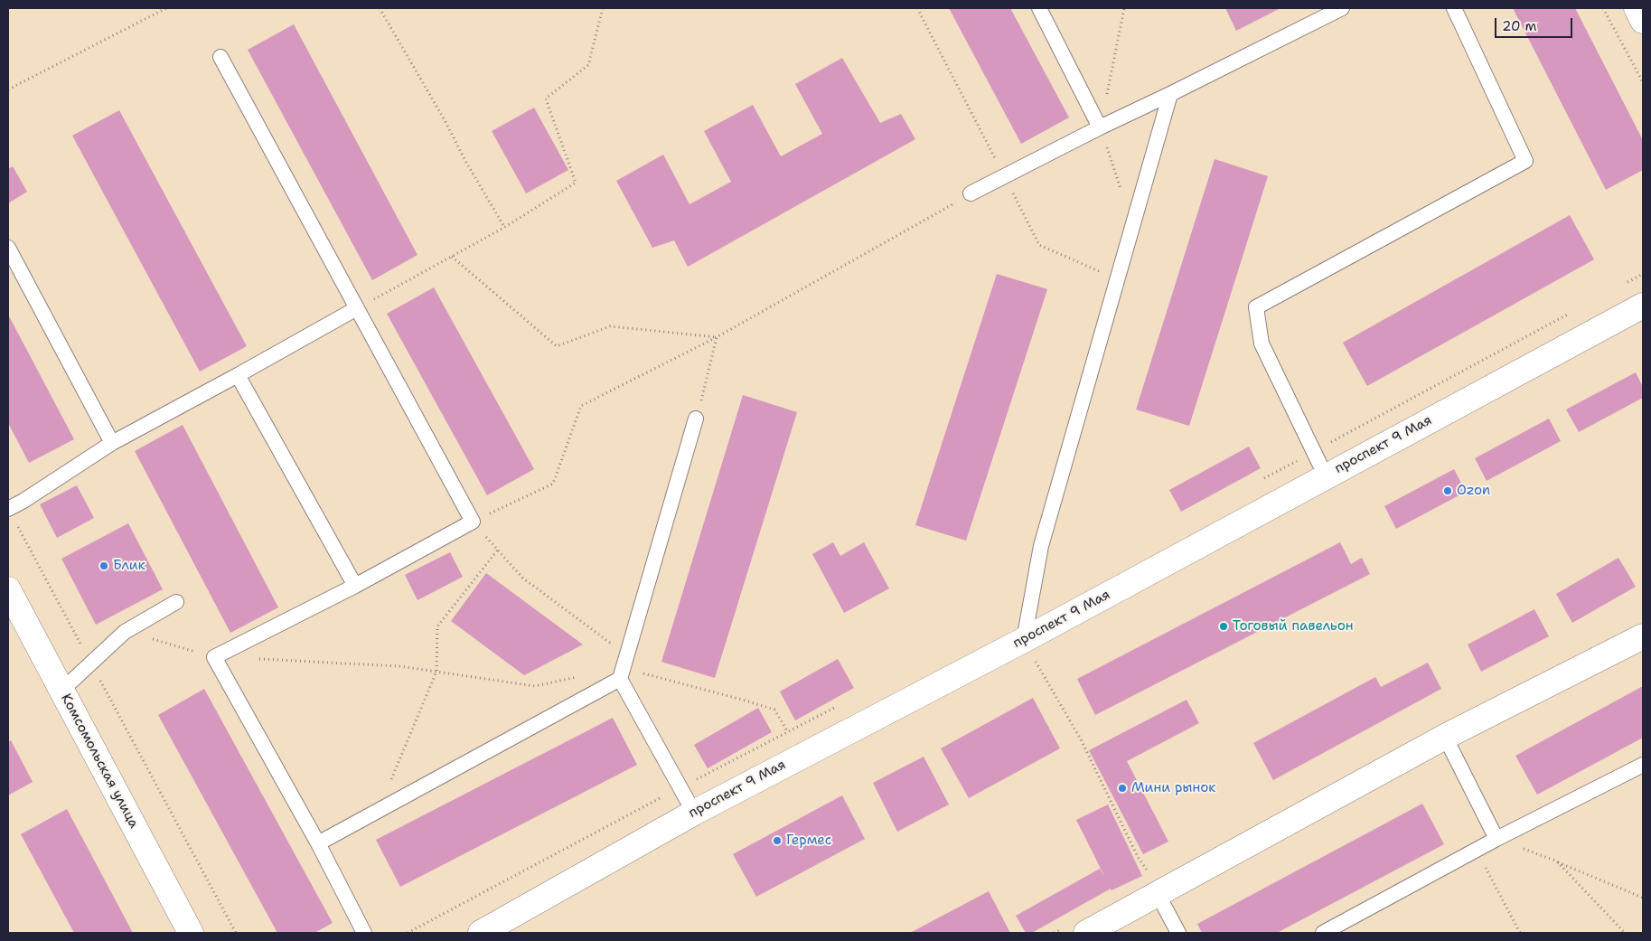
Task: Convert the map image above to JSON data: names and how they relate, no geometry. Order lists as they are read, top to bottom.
{
  "streets": {
    "street": ["проспект 9 Мая", "Комсомольская улица"]
  },
  "places": [
    "Ozon",
    "Блик",
    "Тоговый павельон",
    "Мини рынок",
    "Гермес"
  ],
  "scale_bar": "20 m"
}
